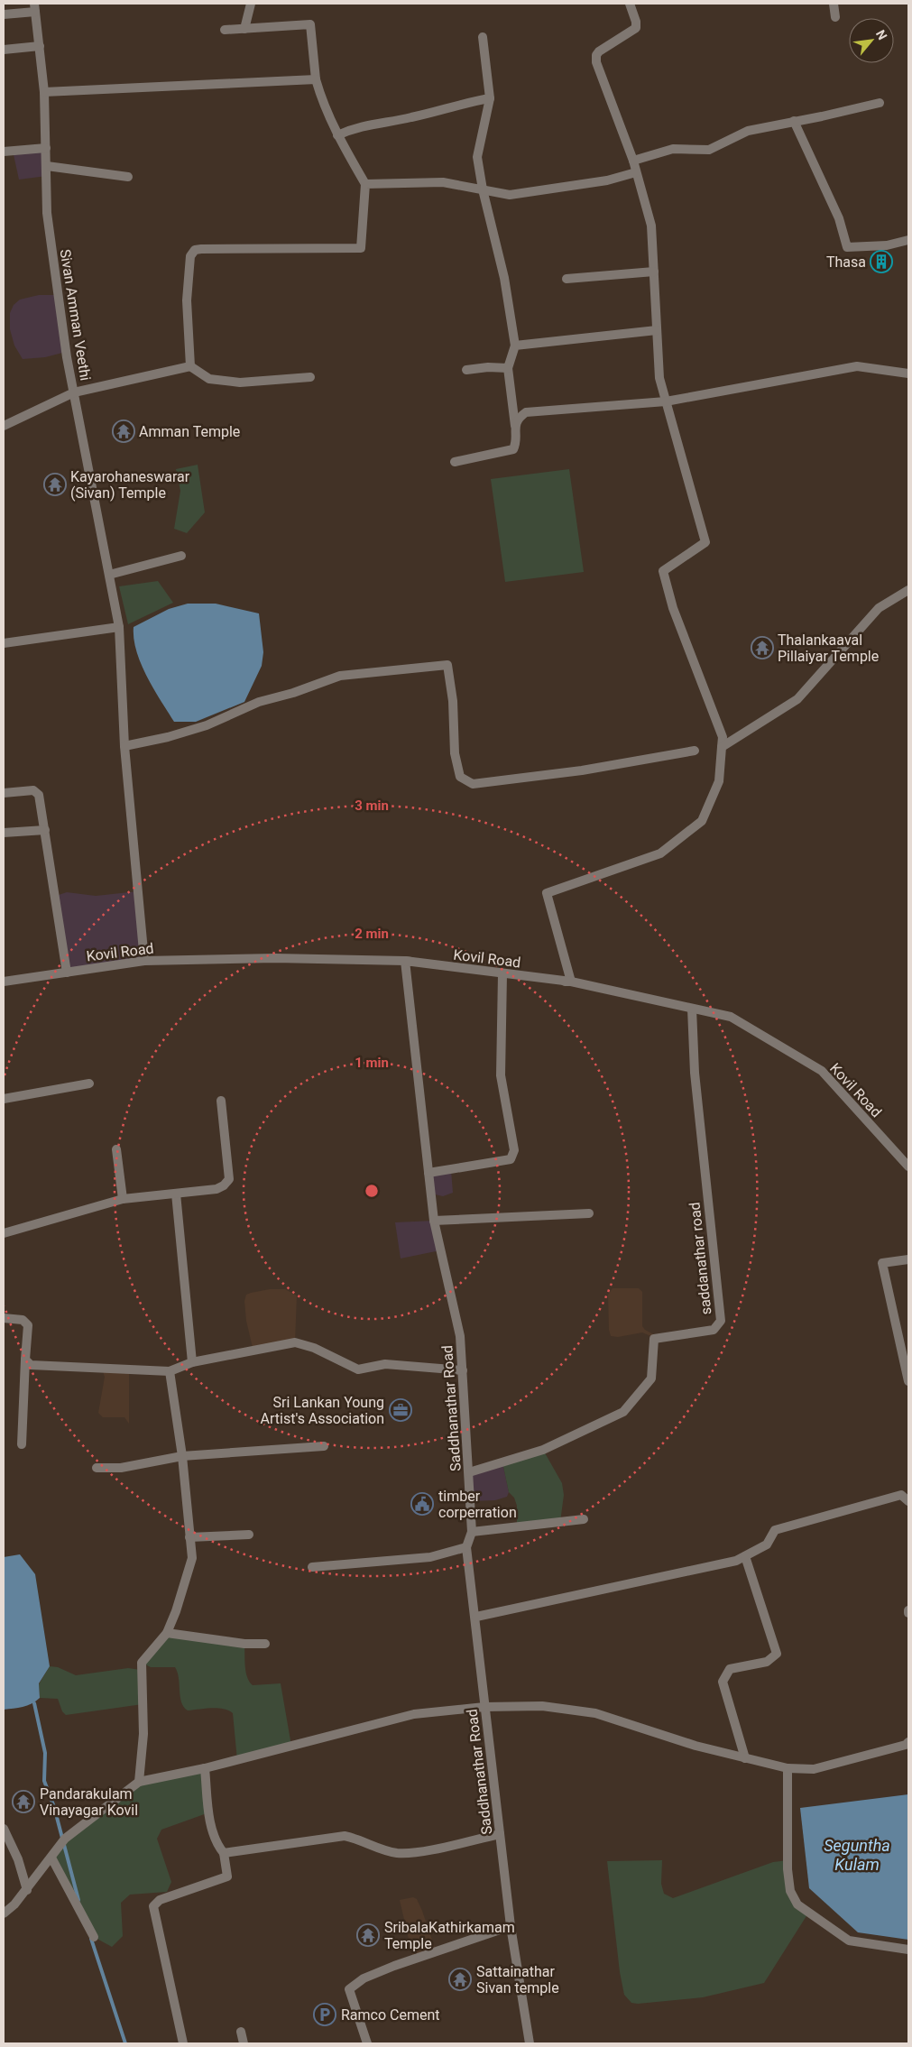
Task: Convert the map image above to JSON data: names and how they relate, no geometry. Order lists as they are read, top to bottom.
{
  "streets": {
    "street": [
      "Sivan Amman Veethi",
      "Kovil Road",
      "saddanathar road",
      "Saddhanathar Road"
    ]
  },
  "crossings": [
    ["Sivan Amman Veethi", "Kovil Road"],
    ["Kovil Road", "saddanathar road"],
    ["Kovil Road", "Saddhanathar Road"],
    ["saddanathar road", "Saddhanathar Road"]
  ],
  "water": ["Seguntha Kulam"],
  "places": {
    "building": ["Thasa"],
    "temple": [
      "Amman Temple",
      "Kayarohaneswarar (Sivan) Temple",
      "Thalankaaval Pillaiyar Temple",
      "Pandarakulam Vinayagar Kovil",
      "SribalaKathirkamam Temple",
      "Sattainathar Sivan temple"
    ],
    "office": ["Sri Lankan Young Artist's Association"],
    "public building": ["timber corperration"],
    "parking": ["Ramco Cement"]
  },
  "north": "top right",
  "rings": ["3 min", "2 min", "1 min"]
}
